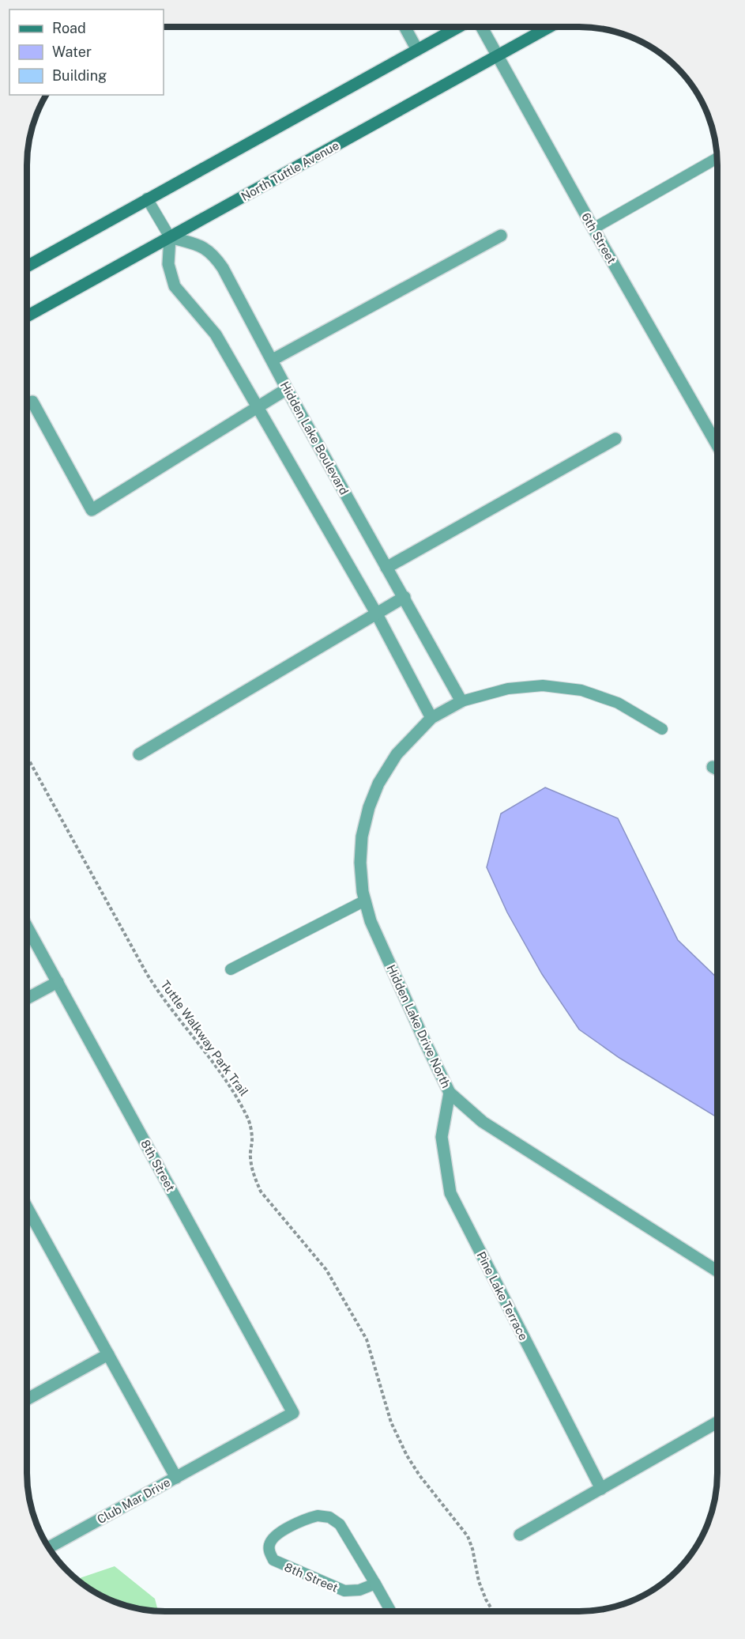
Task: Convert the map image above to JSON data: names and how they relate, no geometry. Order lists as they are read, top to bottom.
{
  "streets": {
    "main road": ["North Tuttle Avenue"],
    "street": [
      "6th Street",
      "Hidden Lake Boulevard",
      "Hidden Lake Drive North",
      "8th Street",
      "Pine Lake Terrace",
      "Club Mar Drive"
    ],
    "path": ["Tuttle Walkway Park Trail"]
  },
  "crossings": [
    ["North Tuttle Avenue", "6th Street"],
    ["North Tuttle Avenue", "Hidden Lake Boulevard"],
    ["Hidden Lake Boulevard", "Hidden Lake Drive North"],
    ["Hidden Lake Drive North", "Pine Lake Terrace"],
    ["8th Street", "Club Mar Drive"]
  ],
  "legend": ["Road", "Water", "Building"]
}
